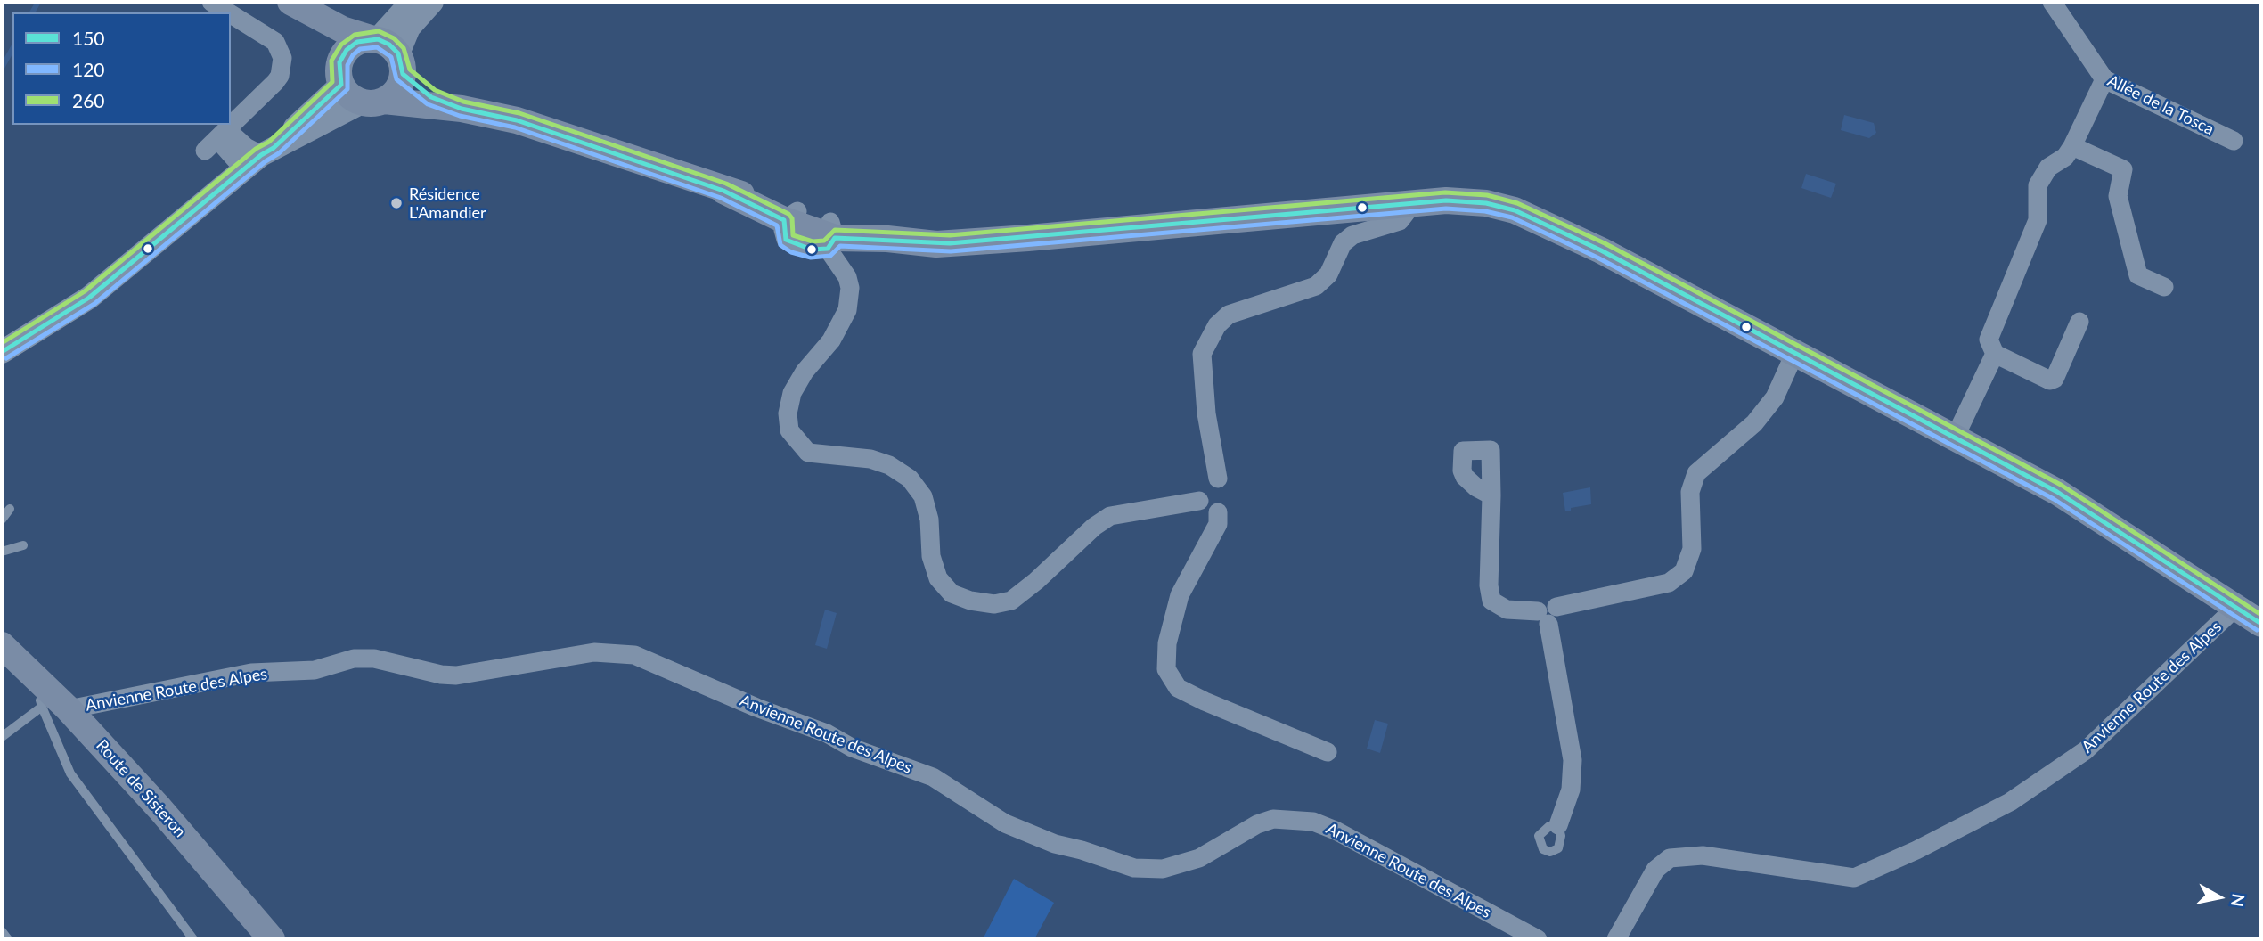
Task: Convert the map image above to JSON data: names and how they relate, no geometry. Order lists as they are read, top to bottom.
{
  "streets": {
    "main road": ["Route de Sisteron"],
    "street": ["Allée de la Tosca", "Anvienne Route des Alpes"]
  },
  "crossings": [
    ["Anvienne Route des Alpes", "Route de Sisteron"]
  ],
  "places": ["Résidence L'Amandier"],
  "lines": ["transit line 260", "transit line 150", "transit line 120"],
  "legend": ["150", "120", "260"],
  "north": "right"
}
